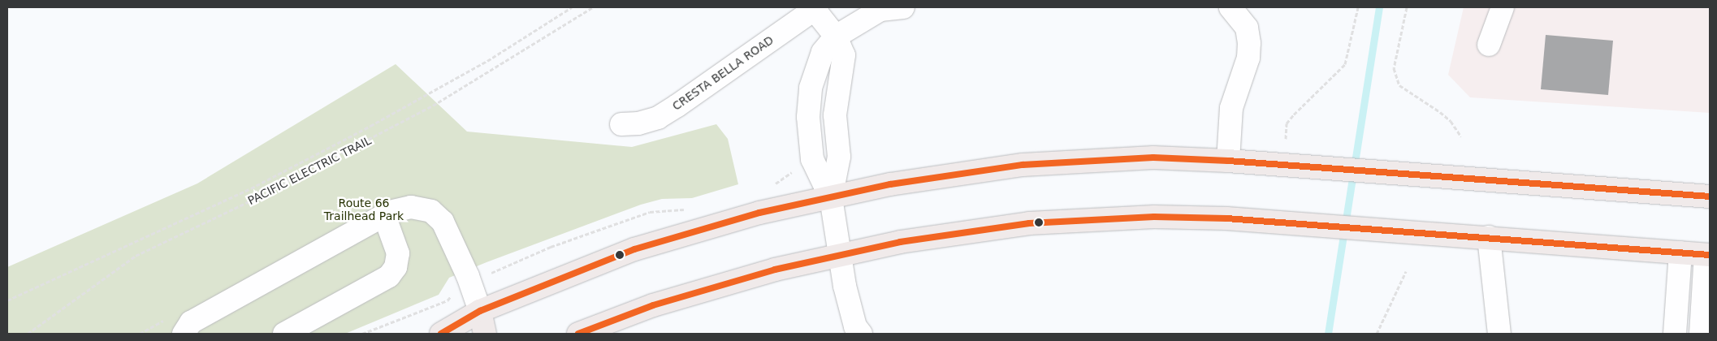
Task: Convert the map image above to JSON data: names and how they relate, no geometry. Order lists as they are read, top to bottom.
{
  "streets": {
    "street": ["CRESTA BELLA ROAD"],
    "path": ["PACIFIC ELECTRIC TRAIL"]
  },
  "parks": ["Route 66 Trailhead Park"],
  "lines": ["transit line 66"]
}
